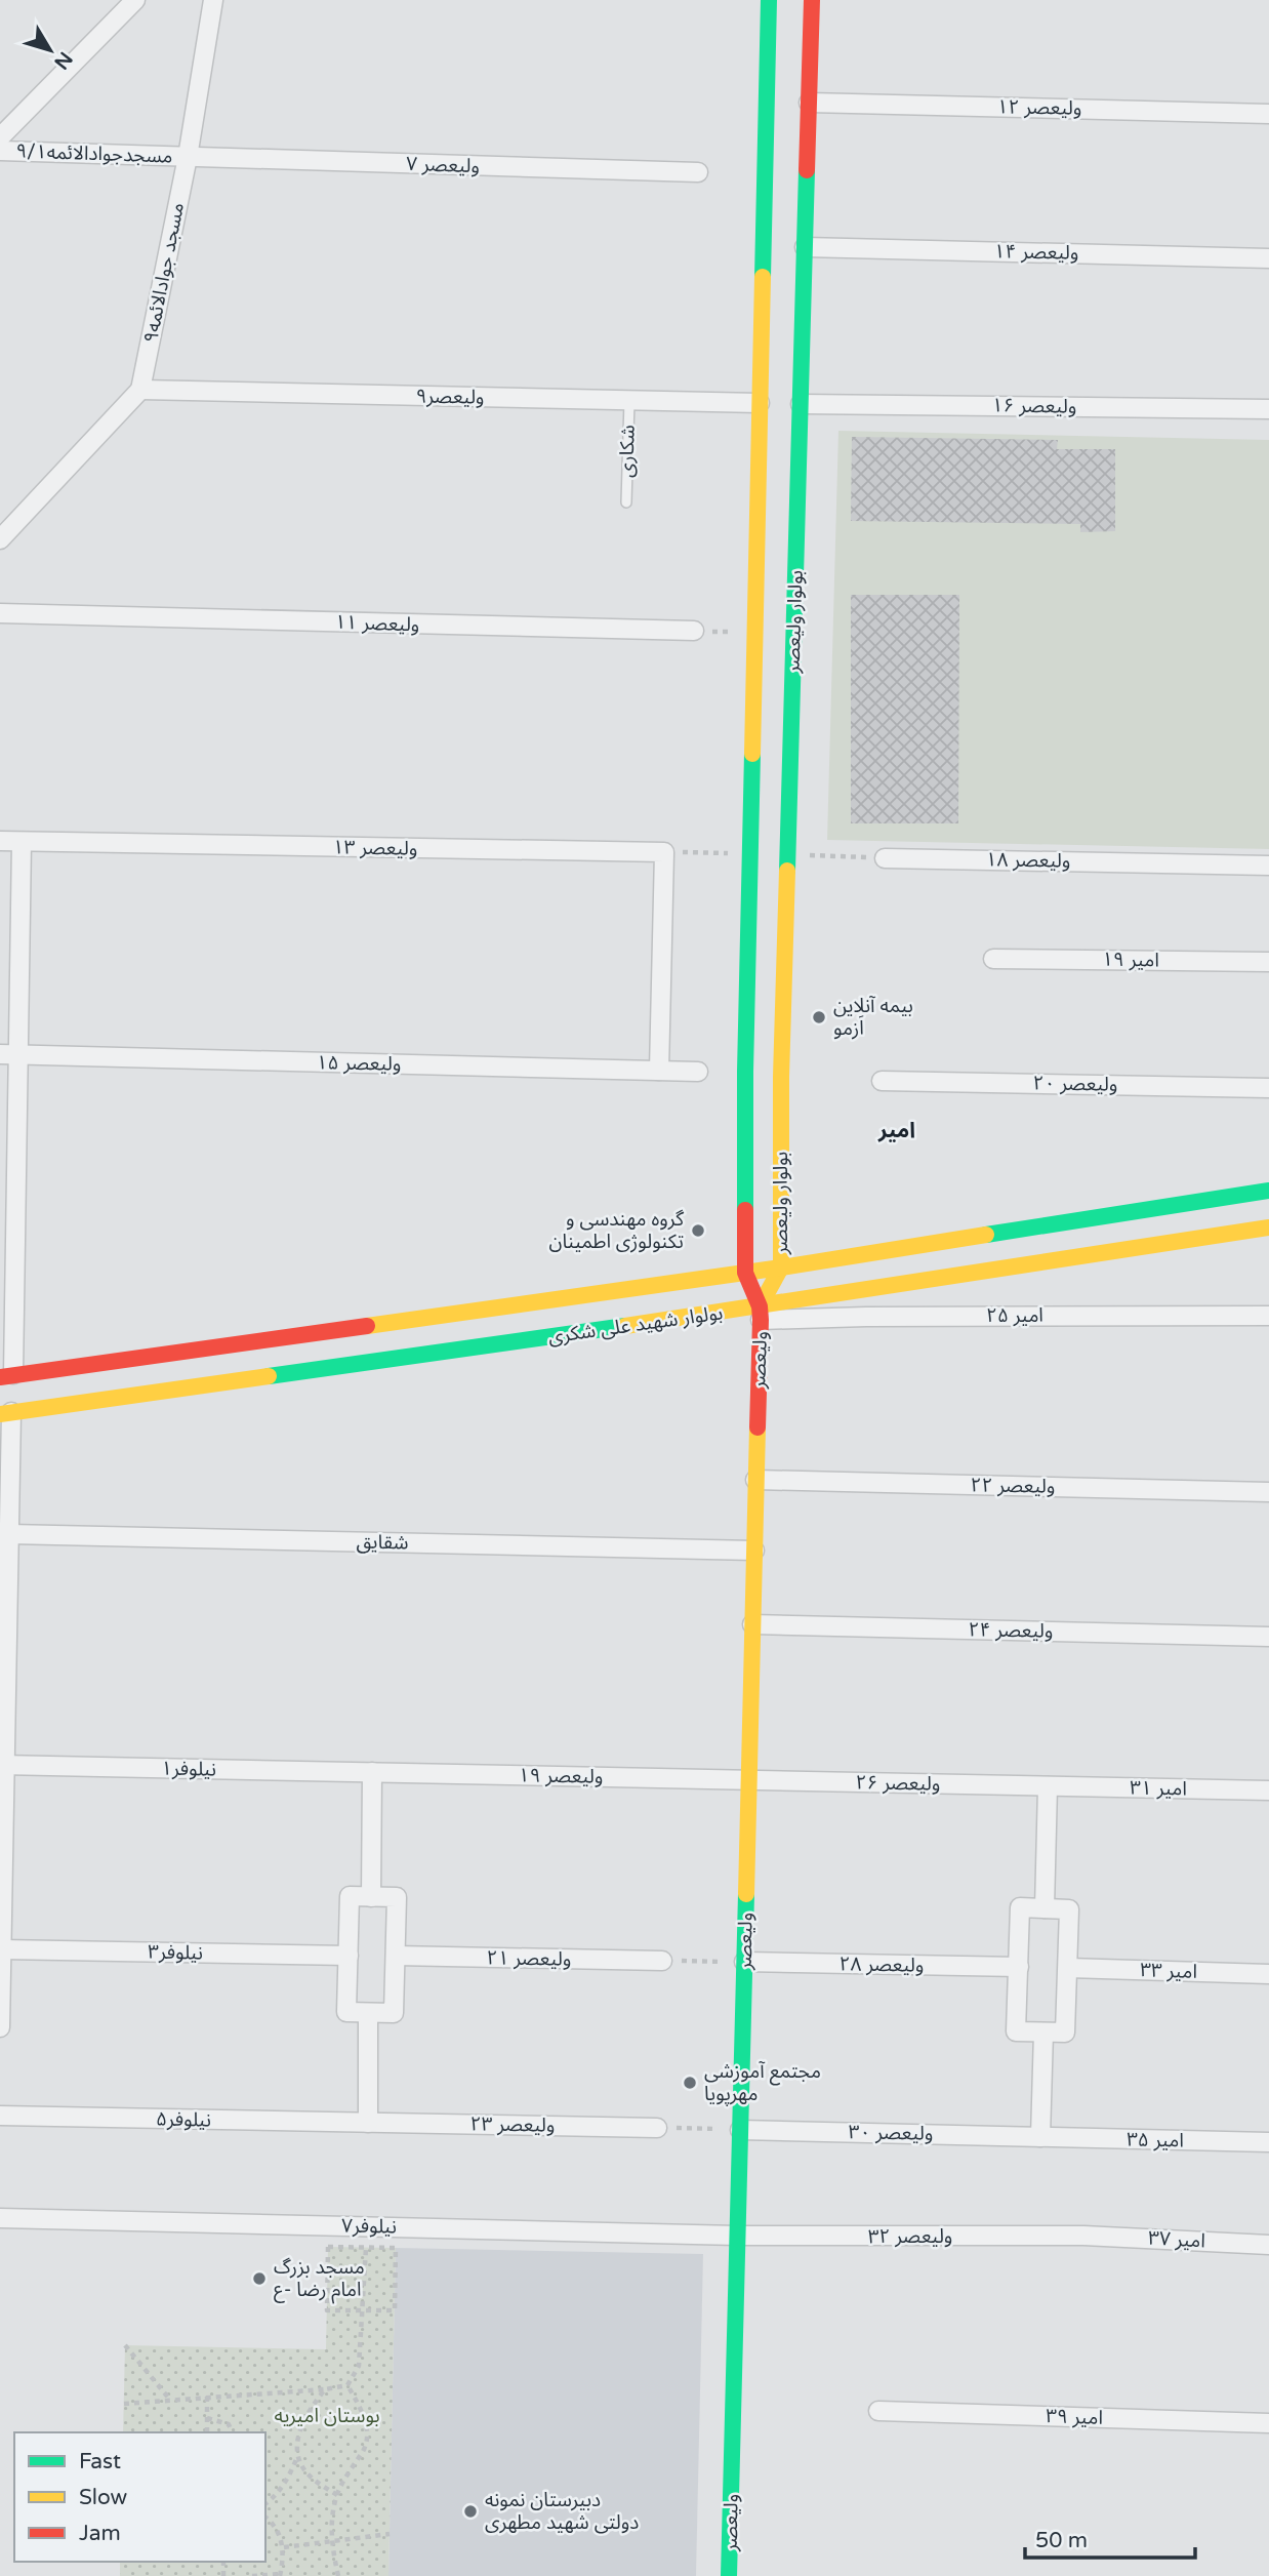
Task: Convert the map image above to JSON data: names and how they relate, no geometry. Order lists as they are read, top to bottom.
{
  "streets": {
    "street": [
      "ولیعصر ۱۲",
      "مسجدجوادالائمه۹/۱",
      "ولیعصر ۷",
      "ولیعصر ۱۴",
      "مسجد جوادالائمه۹",
      "ولیعصر۹",
      "ولیعصر ۱۶",
      "بولوار ولیعصر",
      "ولیعصر ۱۱",
      "ولیعصر ۱۳",
      "ولیعصر ۱۸",
      "امیر ۱۹",
      "ولیعصر ۱۵",
      "ولیعصر ۲۰",
      "امیر ۲۵",
      "بولوار شهید علی شکری",
      "ولیعصر",
      "ولیعصر ۲۲",
      "شقایق",
      "ولیعصر ۲۴",
      "نیلوفر۱",
      "ولیعصر ۱۹",
      "ولیعصر ۲۶",
      "امیر ۳۱",
      "نیلوفر۳",
      "ولیعصر ۲۱",
      "ولیعصر ۲۸",
      "امیر ۳۳",
      "نیلوفر۵",
      "ولیعصر ۲۳",
      "ولیعصر ۳۰",
      "امیر ۳۵",
      "نیلوفر۷",
      "ولیعصر ۳۲",
      "امیر ۳۷",
      "امیر ۳۹"
    ],
    "lane": ["شکاری"]
  },
  "crossings": [
    ["ولیعصر ۱۲", "بولوار ولیعصر"],
    ["مسجدجوادالائمه۹/۱", "ولیعصر ۷"],
    ["مسجدجوادالائمه۹/۱", "مسجد جوادالائمه۹"],
    ["ولیعصر ۷", "مسجد جوادالائمه۹"],
    ["ولیعصر ۱۴", "بولوار ولیعصر"],
    ["مسجد جوادالائمه۹", "ولیعصر۹"],
    ["ولیعصر۹", "ولیعصر ۱۶"],
    ["ولیعصر۹", "شکاری"],
    ["ولیعصر۹", "بولوار ولیعصر"],
    ["ولیعصر ۱۶", "بولوار ولیعصر"],
    ["بولوار ولیعصر", "امیر ۲۵"],
    ["بولوار ولیعصر", "بولوار شهید علی شکری"],
    ["بولوار ولیعصر", "ولیعصر"],
    ["امیر ۲۵", "بولوار شهید علی شکری"],
    ["امیر ۲۵", "ولیعصر"],
    ["بولوار شهید علی شکری", "ولیعصر"],
    ["ولیعصر", "ولیعصر ۲۲"],
    ["ولیعصر", "شقایق"],
    ["ولیعصر", "ولیعصر ۲۴"],
    ["ولیعصر", "ولیعصر ۱۹"],
    ["ولیعصر", "ولیعصر ۲۶"],
    ["ولیعصر", "ولیعصر ۲۸"],
    ["ولیعصر", "ولیعصر ۳۰"],
    ["ولیعصر", "نیلوفر۷"],
    ["ولیعصر", "ولیعصر ۳۲"],
    ["نیلوفر۱", "ولیعصر ۱۹"],
    ["ولیعصر ۱۹", "ولیعصر ۲۶"],
    ["ولیعصر ۲۶", "امیر ۳۱"],
    ["نیلوفر۵", "ولیعصر ۲۳"],
    ["ولیعصر ۳۰", "امیر ۳۵"],
    ["نیلوفر۷", "ولیعصر ۳۲"],
    ["ولیعصر ۳۲", "امیر ۳۷"]
  ],
  "districts": ["امیر"],
  "parks": ["بوستان امیریه"],
  "places": [
    "بیمه آنلاین اَزمو",
    "گروه مهندسی و تکنولوژی اطمینان",
    "مجتمع آموزشی مهرپویا",
    "مسجد بزرگ امام رضا -ع",
    "دبیرستان نمونه دولتی شهید مطهری"
  ],
  "legend": ["Fast", "Slow", "Jam"],
  "scale_bar": "50 m",
  "north": "bottom right"
}
